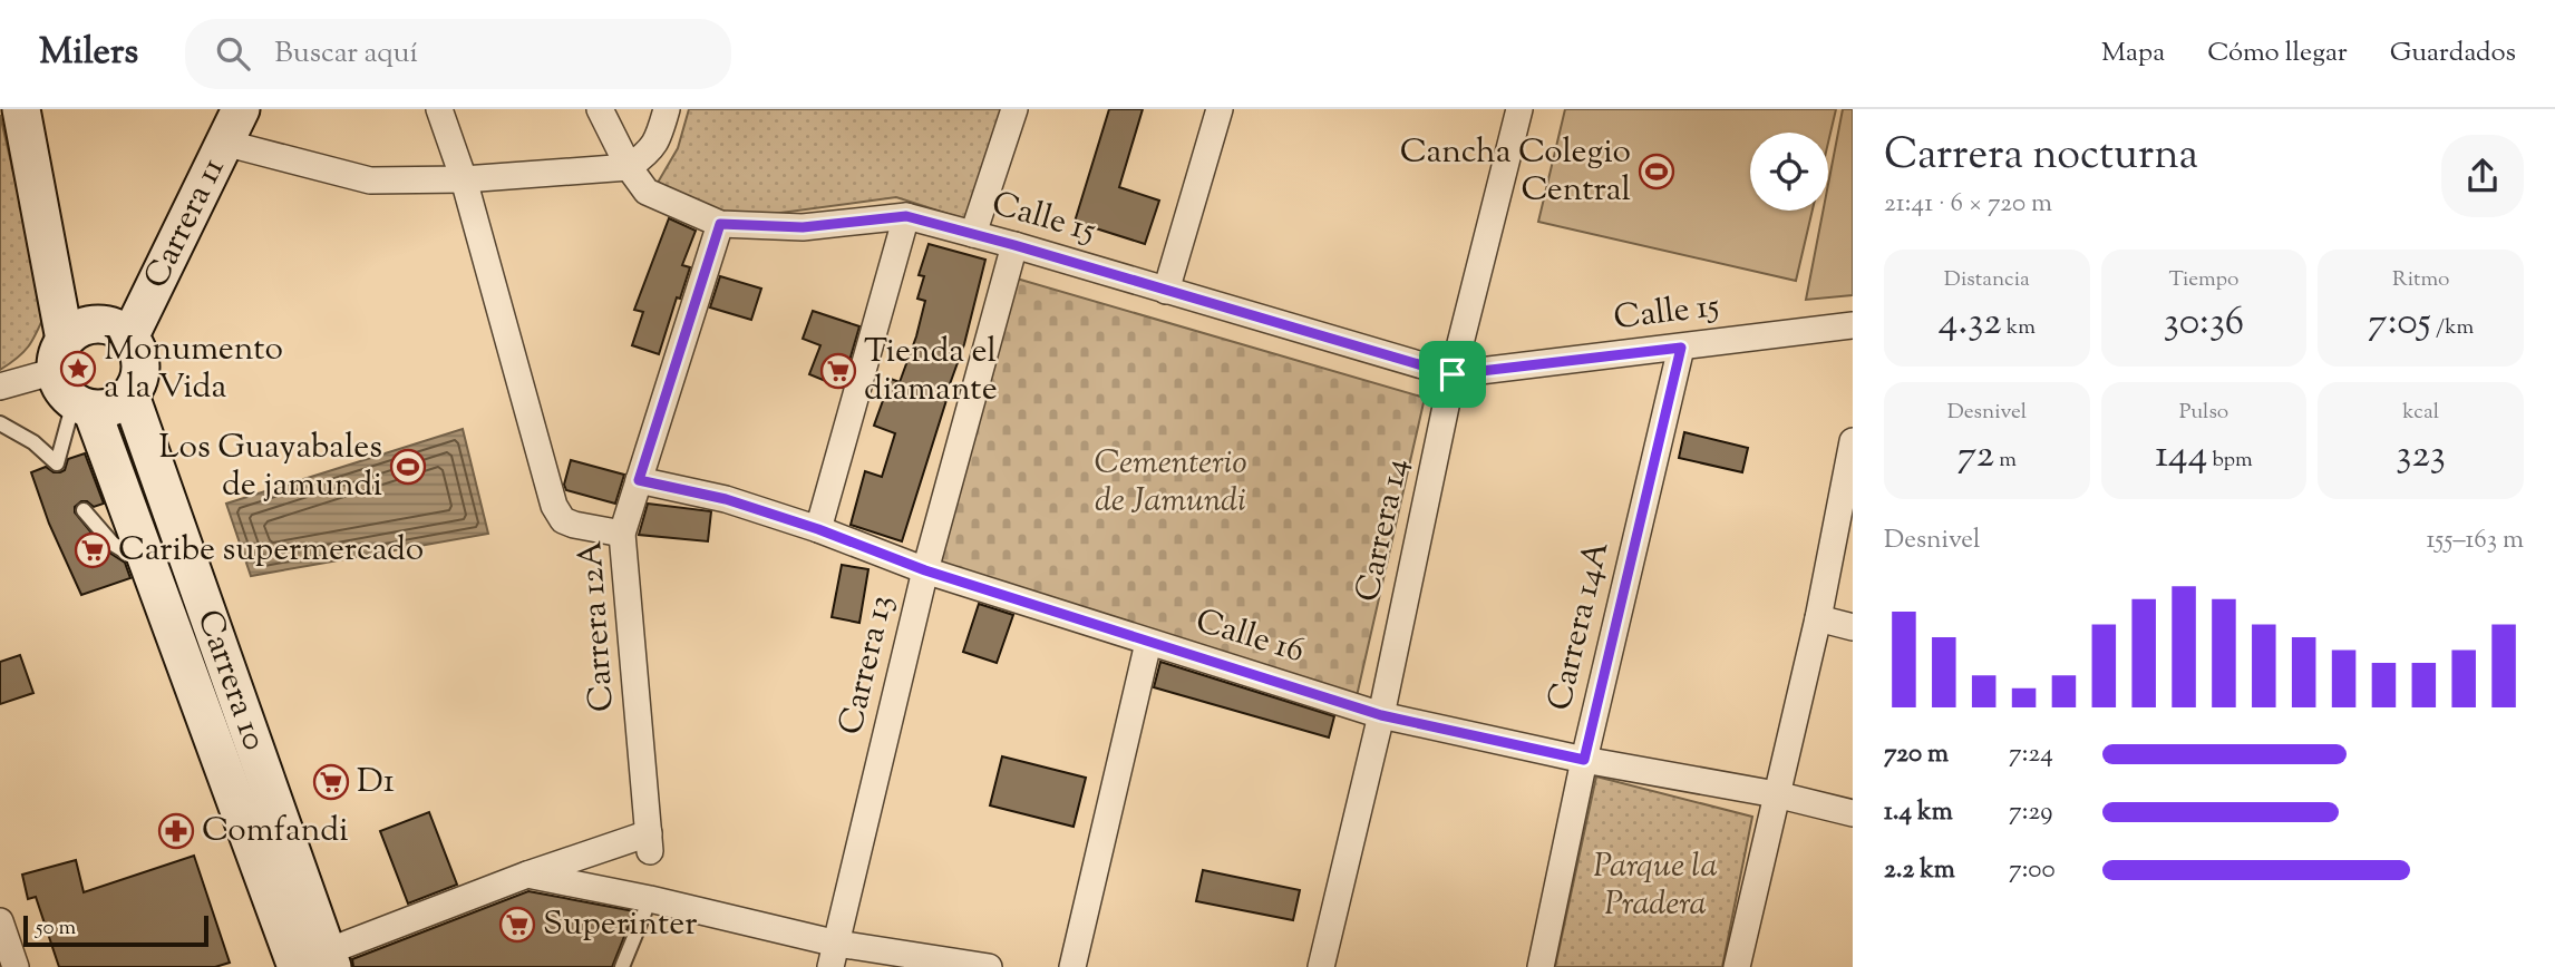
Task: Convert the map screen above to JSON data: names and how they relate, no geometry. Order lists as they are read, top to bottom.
{
  "streets": {
    "main road": ["Carrera 11", "Carrera 10"],
    "street": [
      "Calle 15",
      "Carrera 14",
      "Carrera 12A",
      "Carrera 14A",
      "Calle 16",
      "Carrera 13"
    ]
  },
  "crossings": [
    ["Calle 15", "Carrera 14"],
    ["Calle 15", "Carrera 12A"],
    ["Calle 15", "Carrera 14A"],
    ["Calle 15", "Carrera 13"],
    ["Carrera 11", "Carrera 10"],
    ["Carrera 14", "Calle 16"],
    ["Carrera 12A", "Calle 16"],
    ["Carrera 14A", "Calle 16"],
    ["Calle 16", "Carrera 13"]
  ],
  "parks": ["Cementerio de Jamundi", "Parque la Pradera"],
  "places": {
    "sports": ["Cancha Colegio Central", "Los Guayabales de jamundi"],
    "place": ["Monumento a la Vida"],
    "supermarket": [
      "Tienda el diamante",
      "Caribe supermercado",
      "D1",
      "Superinter"
    ],
    "pharmacy": ["Comfandi"]
  },
  "scale_bar": "50 m",
  "page": {
    "header": "Milers",
    "search": "Buscar aquí",
    "nav": ["Mapa", "Cómo llegar", "Guardados"],
    "heading": ["Carrera nocturna", "21:41 · 6 × 720 m"],
    "stats": [
      ["Distancia", "4.32 km"],
      ["Tiempo", "30:36"],
      ["Ritmo", "7:05 /km"],
      ["Desnivel", "72 m"],
      ["Pulso", "144 bpm"],
      ["kcal", "323"]
    ],
    "chart": ["Desnivel", "155–163 m"],
    "list": [
      {
        "name": "720 m",
        "note": "7:24"
      },
      {
        "name": "1.4 km",
        "note": "7:29"
      },
      {
        "name": "2.2 km",
        "note": "7:00"
      }
    ],
    "scale": "50 m"
  }
}
